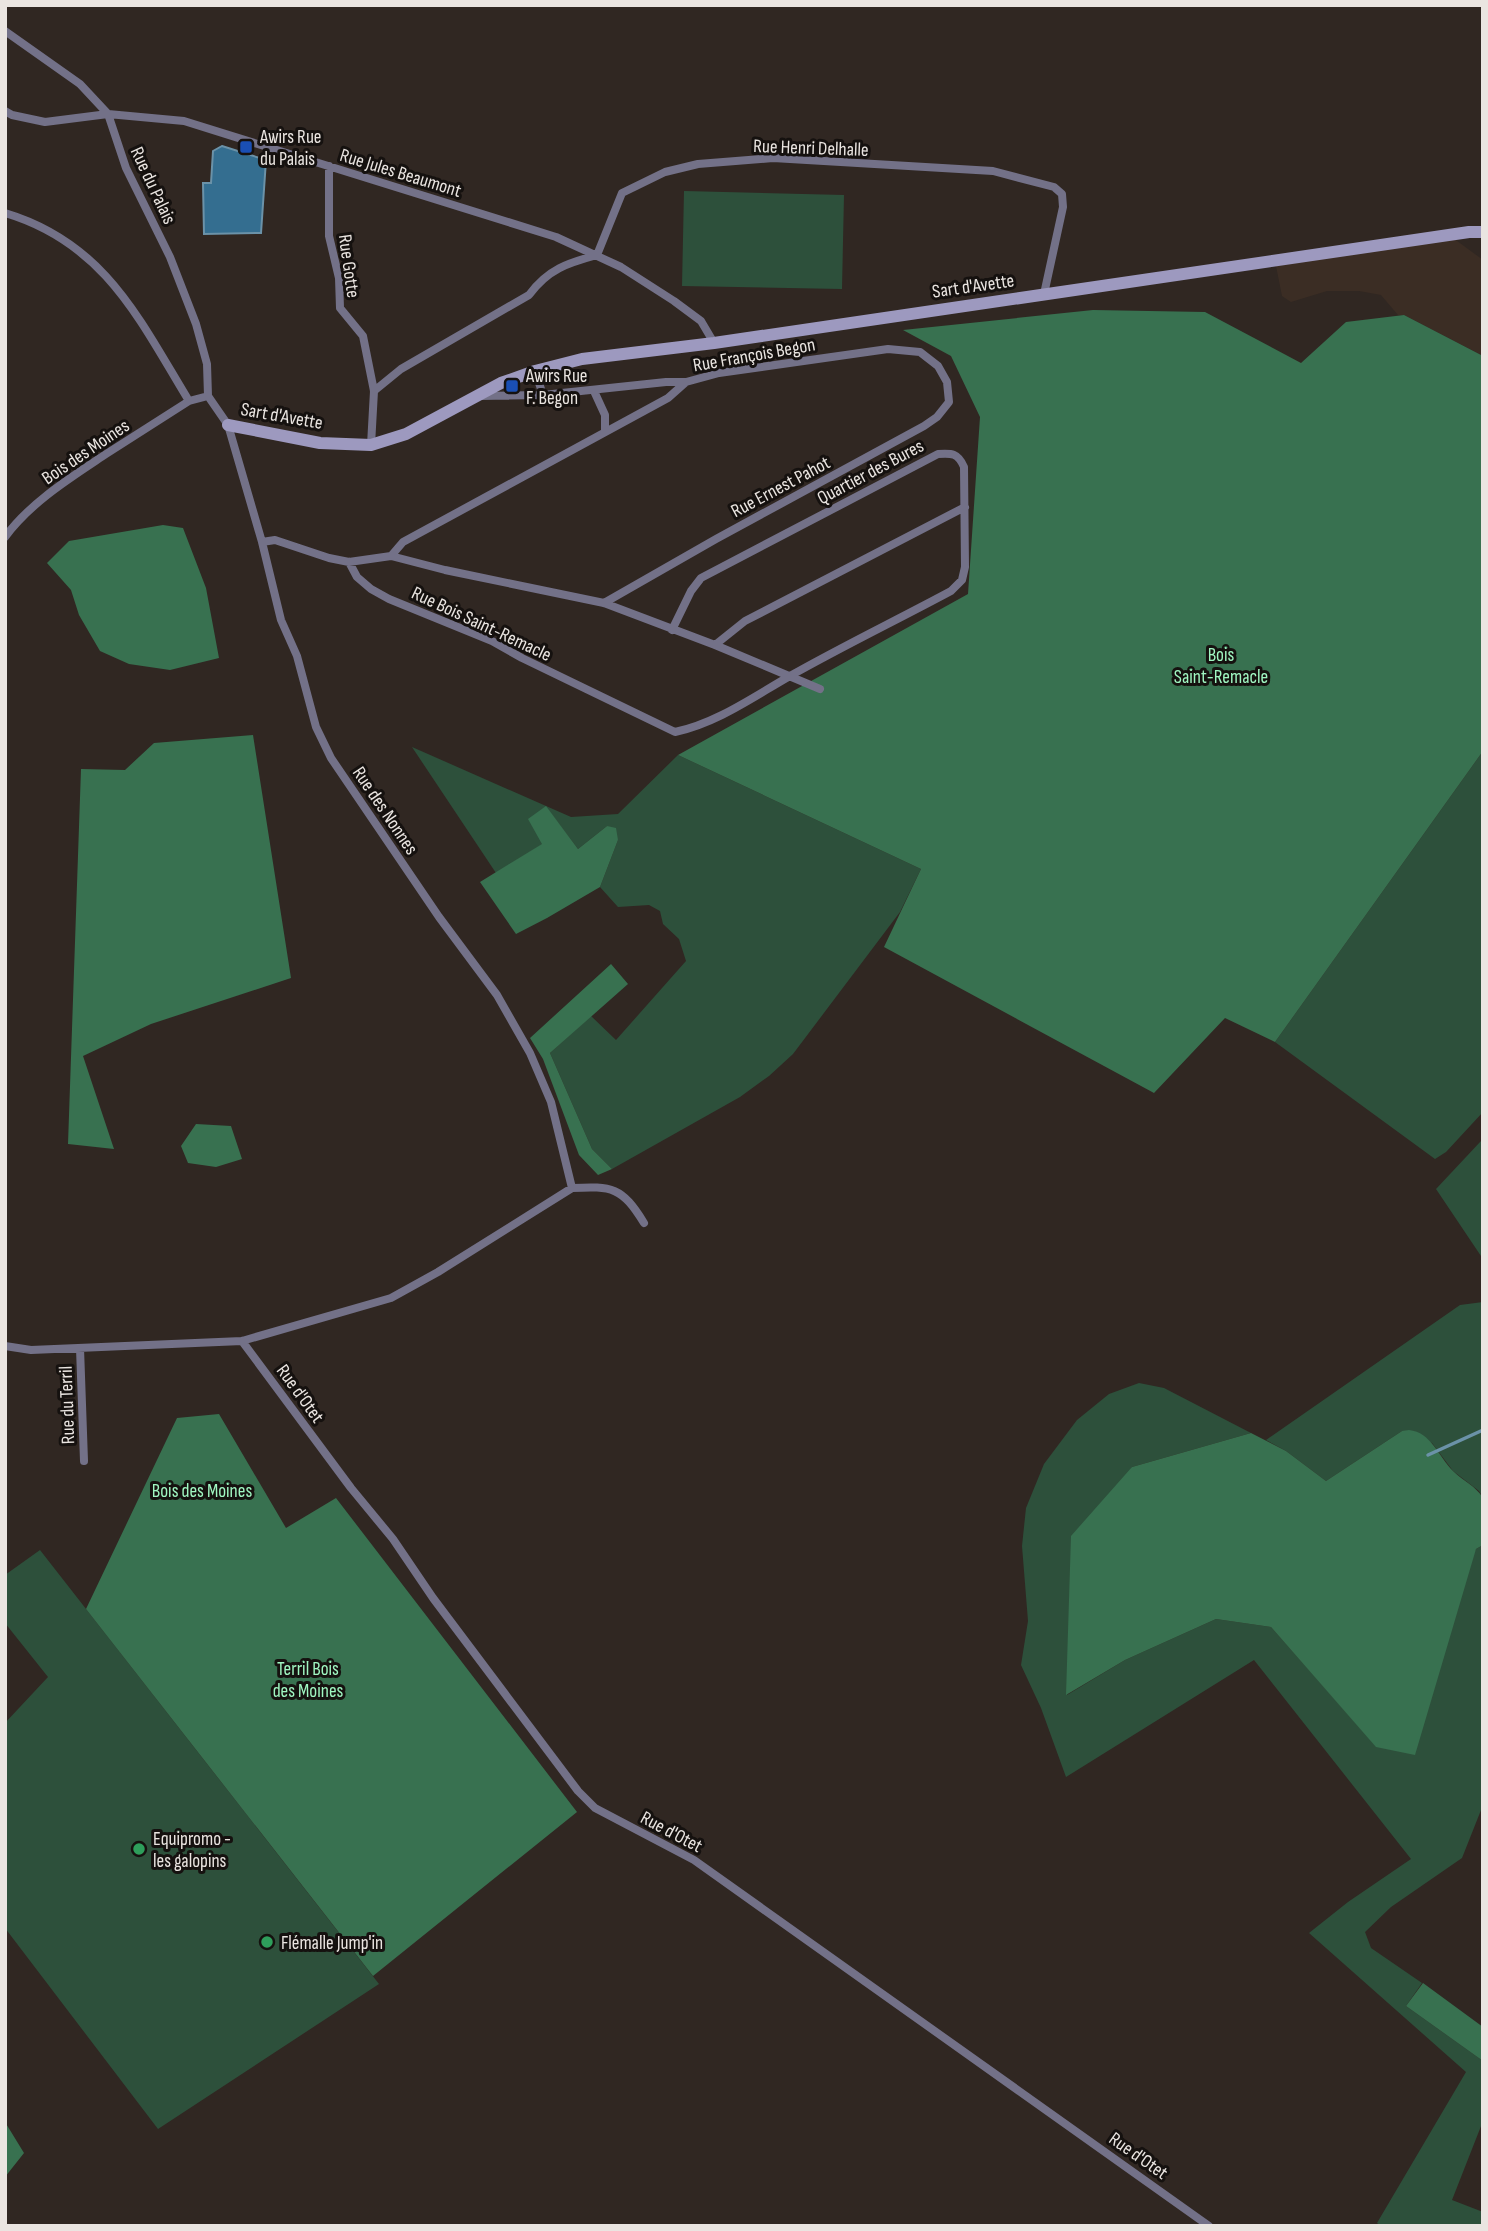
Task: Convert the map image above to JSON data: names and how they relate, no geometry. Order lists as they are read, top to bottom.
{
  "streets": {
    "street": [
      "Rue Henri Delhalle",
      "Rue Jules Beaumont",
      "Rue du Palais",
      "Rue Gotte",
      "Sart d'Avette",
      "Rue François Begon",
      "Bois des Moines",
      "Quartier des Bures",
      "Rue Ernest Pahot",
      "Rue Bois Saint-Remacle",
      "Rue des Nonnes",
      "Rue d'Otet",
      "Rue du Terril"
    ]
  },
  "crossings": [
    ["Rue Henri Delhalle", "Rue Jules Beaumont"],
    ["Rue Henri Delhalle", "Sart d'Avette"],
    ["Rue Jules Beaumont", "Rue du Palais"],
    ["Rue Jules Beaumont", "Rue Gotte"],
    ["Rue Jules Beaumont", "Sart d'Avette"],
    ["Rue du Palais", "Sart d'Avette"],
    ["Rue Gotte", "Sart d'Avette"],
    ["Sart d'Avette", "Rue François Begon"],
    ["Sart d'Avette", "Rue des Nonnes"],
    ["Rue François Begon", "Rue Ernest Pahot"]
  ],
  "parks": ["Bois Saint-Remacle", "Bois des Moines", "Terril Bois des Moines"],
  "places": {
    "transit": ["Awirs Rue du Palais", "Awirs Rue F. Begon"],
    "other": ["Equipromo - les galopins", "Flémalle Jump'in"]
  }
}
